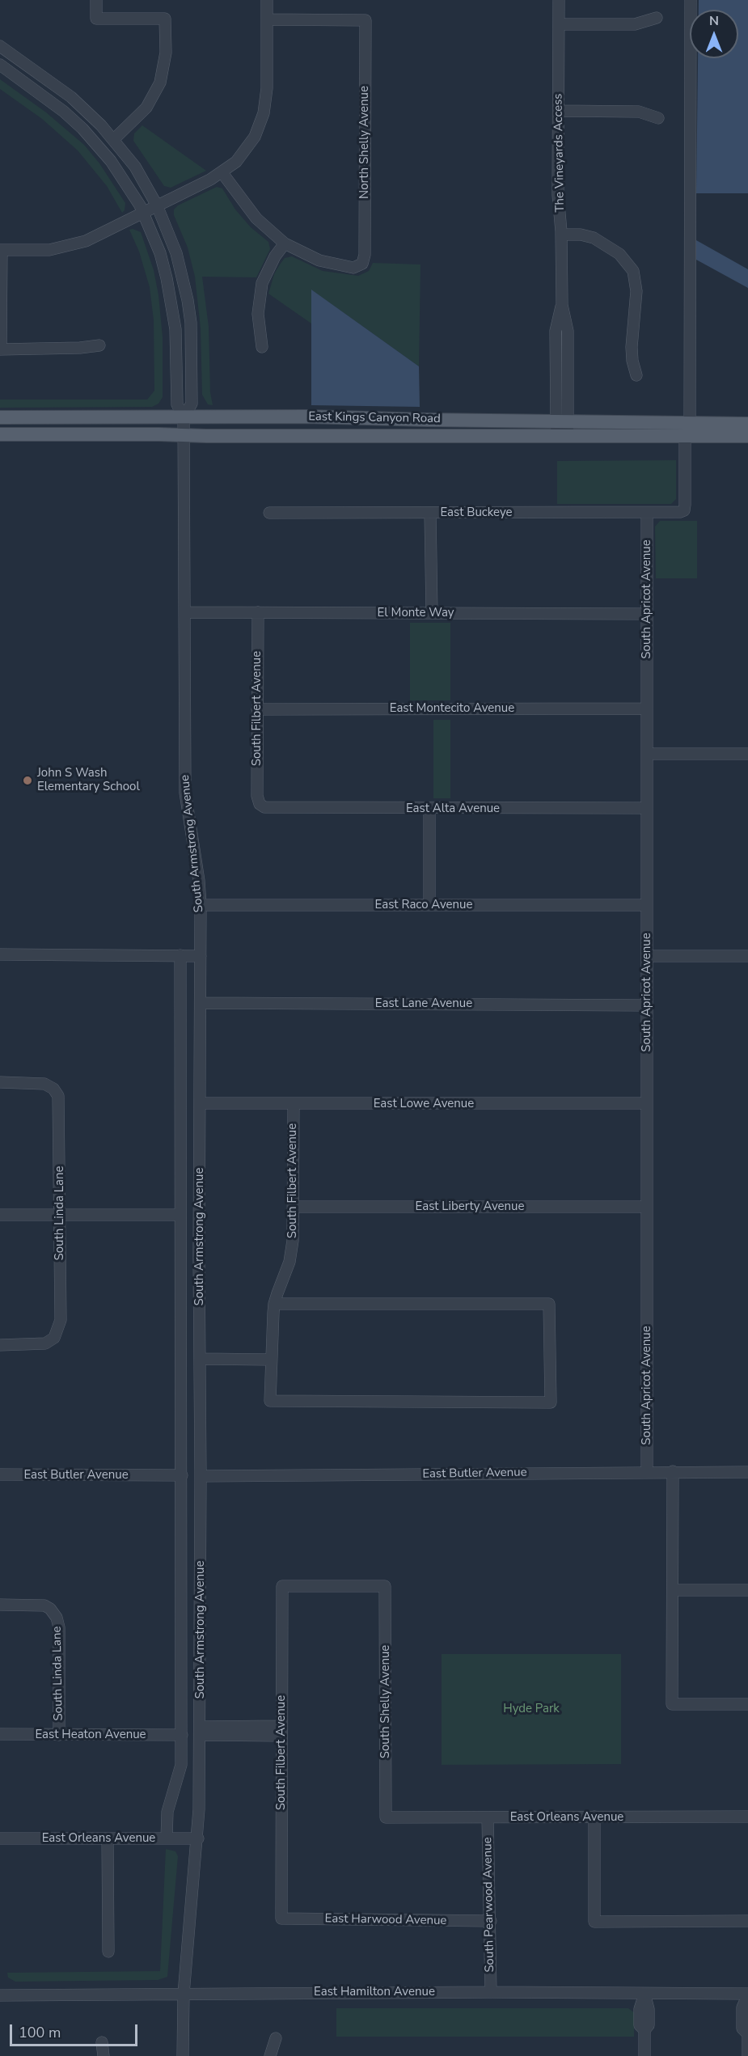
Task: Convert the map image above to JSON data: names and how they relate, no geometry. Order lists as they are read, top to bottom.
{
  "streets": {
    "main road": ["East Kings Canyon Road"],
    "street": [
      "North Shelly Avenue",
      "The Vineyards Access",
      "East Buckeye",
      "South Apricot Avenue",
      "El Monte Way",
      "South Filbert Avenue",
      "East Montecito Avenue",
      "East Alta Avenue",
      "South Armstrong Avenue",
      "East Raco Avenue",
      "East Lane Avenue",
      "East Lowe Avenue",
      "East Liberty Avenue",
      "South Linda Lane",
      "East Butler Avenue",
      "South Shelly Avenue",
      "East Heaton Avenue",
      "East Orleans Avenue",
      "South Pearwood Avenue",
      "East Harwood Avenue",
      "East Hamilton Avenue"
    ]
  },
  "crossings": [
    ["The Vineyards Access", "East Kings Canyon Road"],
    ["East Kings Canyon Road", "East Buckeye"],
    ["East Kings Canyon Road", "South Armstrong Avenue"],
    ["East Buckeye", "South Apricot Avenue"],
    ["South Apricot Avenue", "El Monte Way"],
    ["South Apricot Avenue", "East Montecito Avenue"],
    ["South Apricot Avenue", "East Alta Avenue"],
    ["South Apricot Avenue", "East Raco Avenue"],
    ["South Apricot Avenue", "East Lane Avenue"],
    ["South Apricot Avenue", "East Lowe Avenue"],
    ["South Apricot Avenue", "East Liberty Avenue"],
    ["South Apricot Avenue", "East Butler Avenue"],
    ["El Monte Way", "South Filbert Avenue"],
    ["El Monte Way", "South Armstrong Avenue"],
    ["South Filbert Avenue", "East Montecito Avenue"],
    ["South Filbert Avenue", "East Alta Avenue"],
    ["South Filbert Avenue", "East Lowe Avenue"],
    ["South Filbert Avenue", "East Liberty Avenue"],
    ["South Filbert Avenue", "South Shelly Avenue"],
    ["South Filbert Avenue", "East Harwood Avenue"],
    ["South Armstrong Avenue", "East Raco Avenue"],
    ["South Armstrong Avenue", "East Lane Avenue"],
    ["South Armstrong Avenue", "East Lowe Avenue"],
    ["South Armstrong Avenue", "East Butler Avenue"],
    ["South Armstrong Avenue", "East Heaton Avenue"],
    ["South Armstrong Avenue", "East Orleans Avenue"],
    ["South Armstrong Avenue", "East Hamilton Avenue"],
    ["South Linda Lane", "East Heaton Avenue"],
    ["South Shelly Avenue", "East Orleans Avenue"],
    ["East Orleans Avenue", "South Pearwood Avenue"],
    ["South Pearwood Avenue", "East Harwood Avenue"],
    ["South Pearwood Avenue", "East Hamilton Avenue"]
  ],
  "parks": ["Hyde Park"],
  "places": ["John S Wash Elementary School"],
  "scale_bar": "100 m",
  "north": "top"
}
